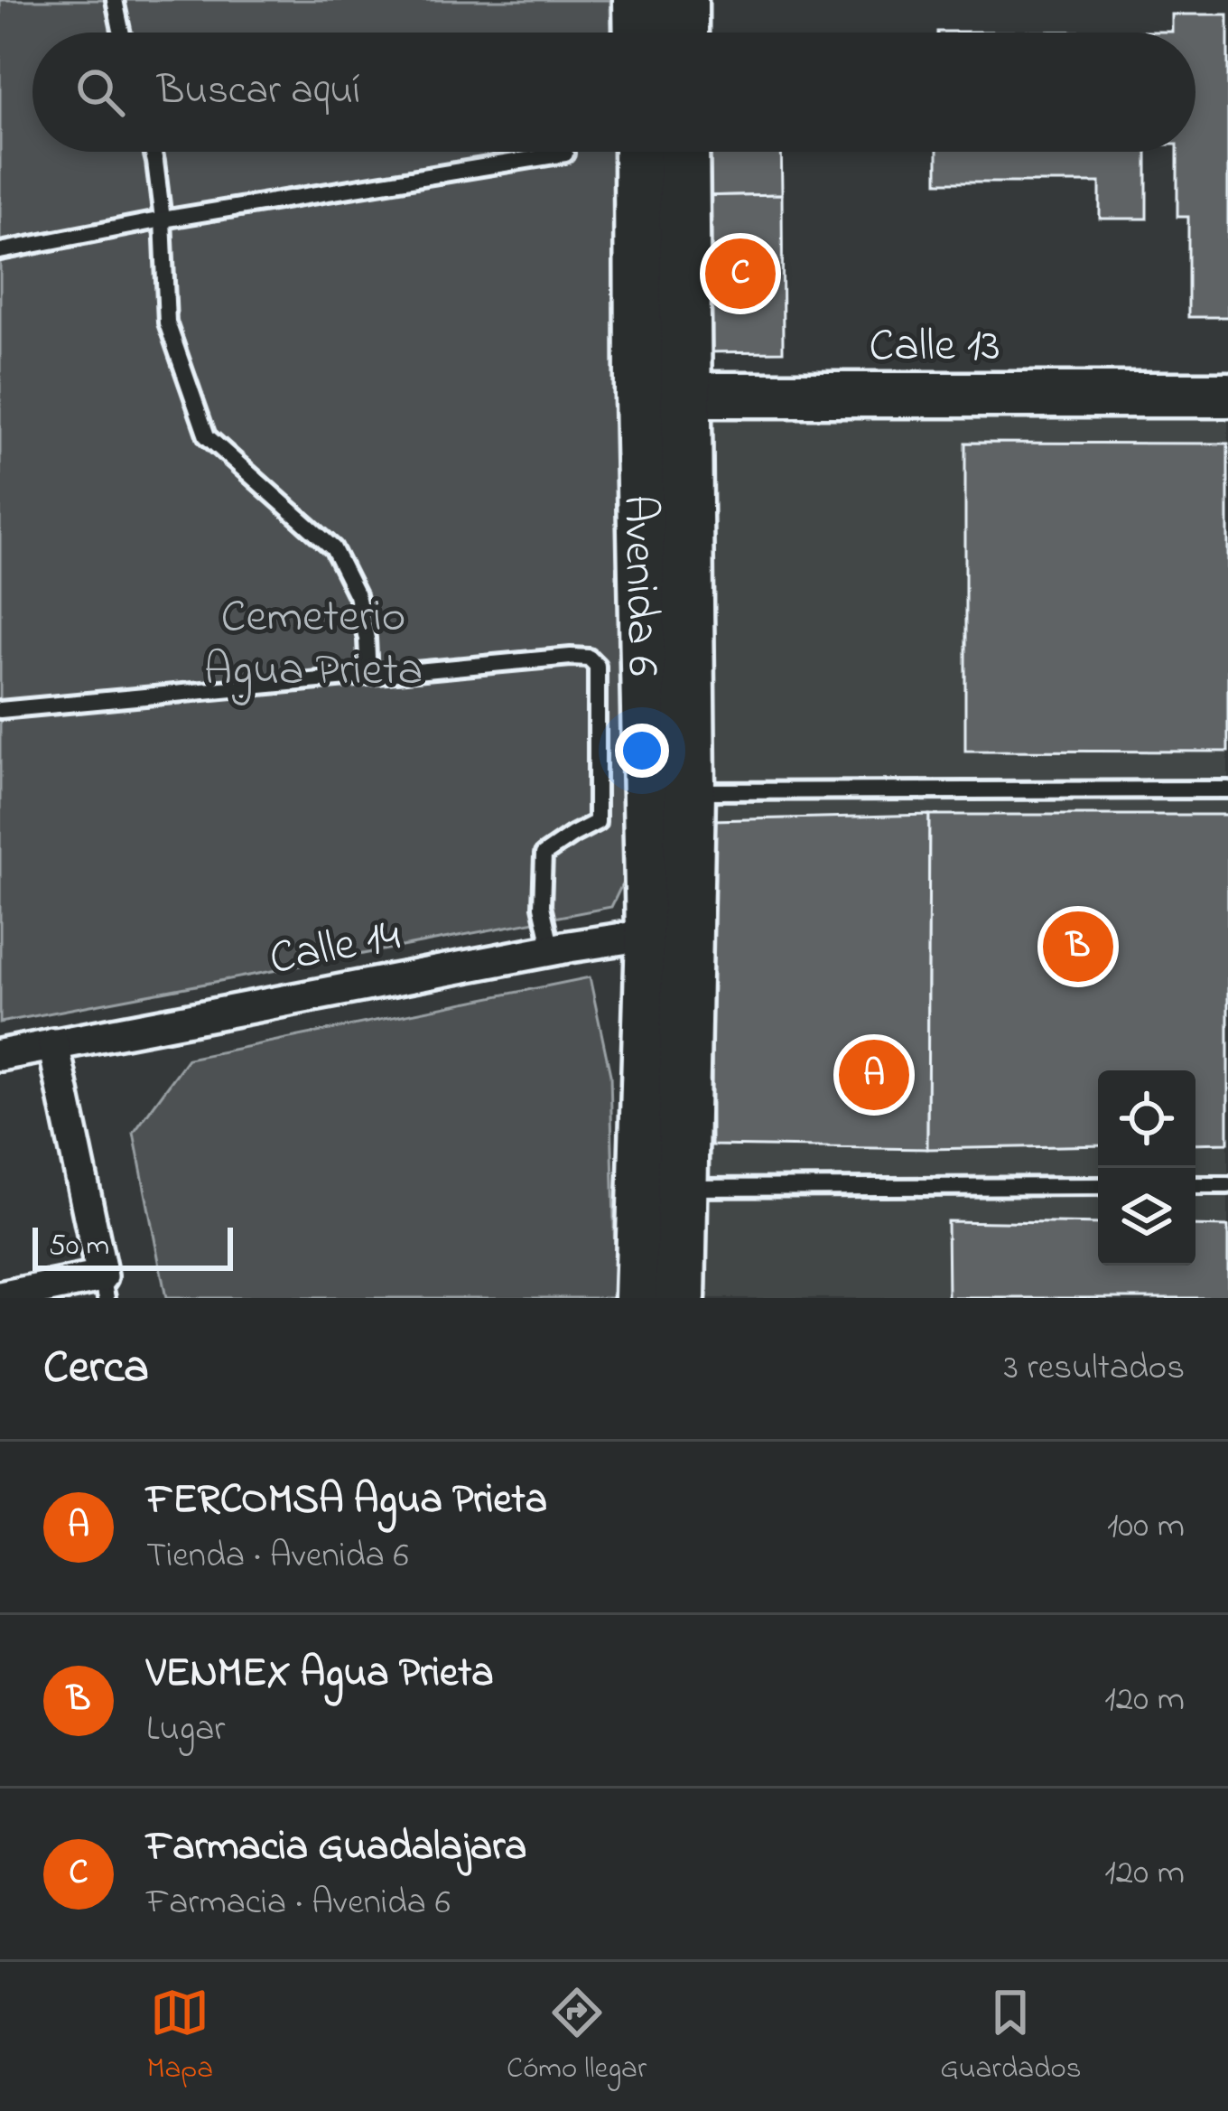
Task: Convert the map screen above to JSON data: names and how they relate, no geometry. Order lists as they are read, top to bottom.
{
  "streets": {
    "main road": ["Avenida 6"],
    "street": ["Calle 13", "Calle 14"]
  },
  "crossings": [
    ["Calle 13", "Avenida 6"],
    ["Avenida 6", "Calle 14"]
  ],
  "parks": ["Cemeterio Agua Prieta"],
  "scale_bar": "50 m",
  "page": {
    "search": "Buscar aquí",
    "pins": ["C", "B", "A"],
    "scale": "50 m",
    "heading": ["Cerca", "3 resultados"],
    "list": [
      {
        "mark": "A",
        "name": "FERCOMSA Agua Prieta",
        "note": "Tienda · Avenida 6",
        "value": "100 m"
      },
      {
        "mark": "B",
        "name": "VENMEX Agua Prieta",
        "note": "Lugar",
        "value": "120 m"
      },
      {
        "mark": "C",
        "name": "Farmacia Guadalajara",
        "note": "Farmacia · Avenida 6",
        "value": "120 m"
      }
    ],
    "nav": ["Mapa", "Cómo llegar", "Guardados"]
  }
}
